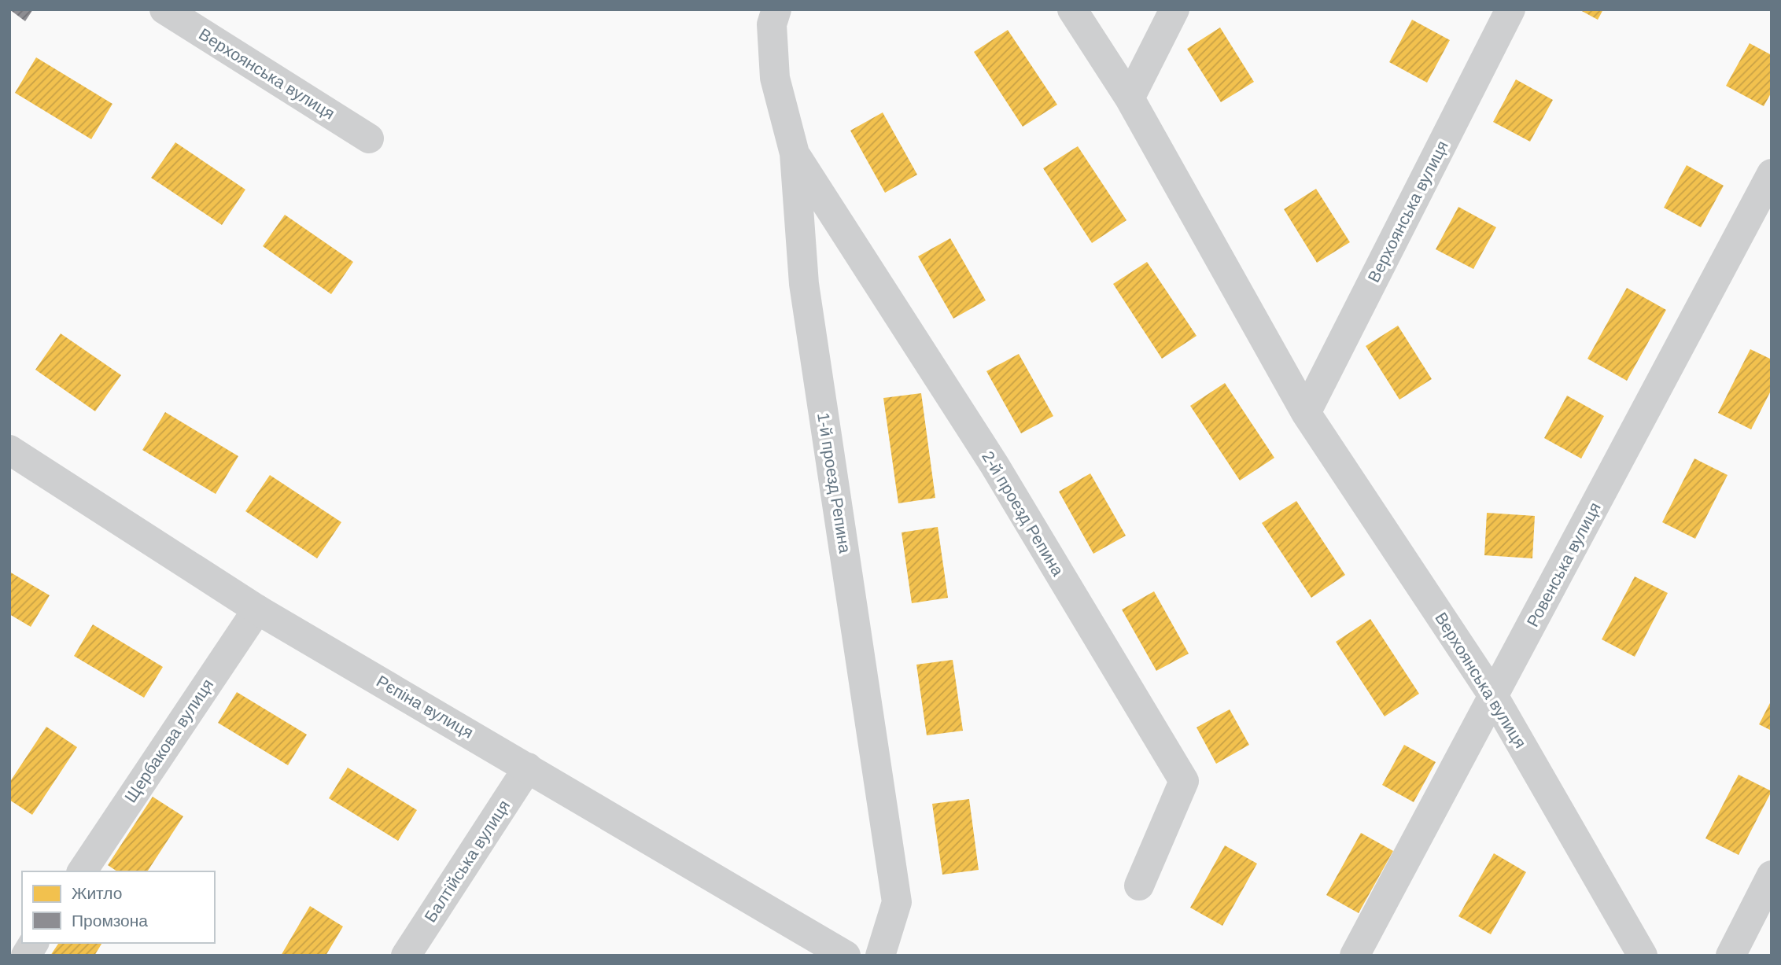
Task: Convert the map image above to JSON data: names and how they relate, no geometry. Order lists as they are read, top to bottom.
{
  "streets": {
    "street": [
      "Верхоянська вулиця",
      "1-й проезд Репина",
      "2-й проезд Репина",
      "Ровенська вулиця",
      "Рєпіна вулиця",
      "Щербакова вулиця",
      "Балтійська вулиця"
    ]
  },
  "crossings": [
    ["Верхоянська вулиця", "Ровенська вулиця"],
    ["1-й проезд Репина", "2-й проезд Репина"],
    ["Рєпіна вулиця", "Щербакова вулиця"],
    ["Рєпіна вулиця", "Балтійська вулиця"]
  ],
  "legend": ["Житло", "Промзона"]
}
